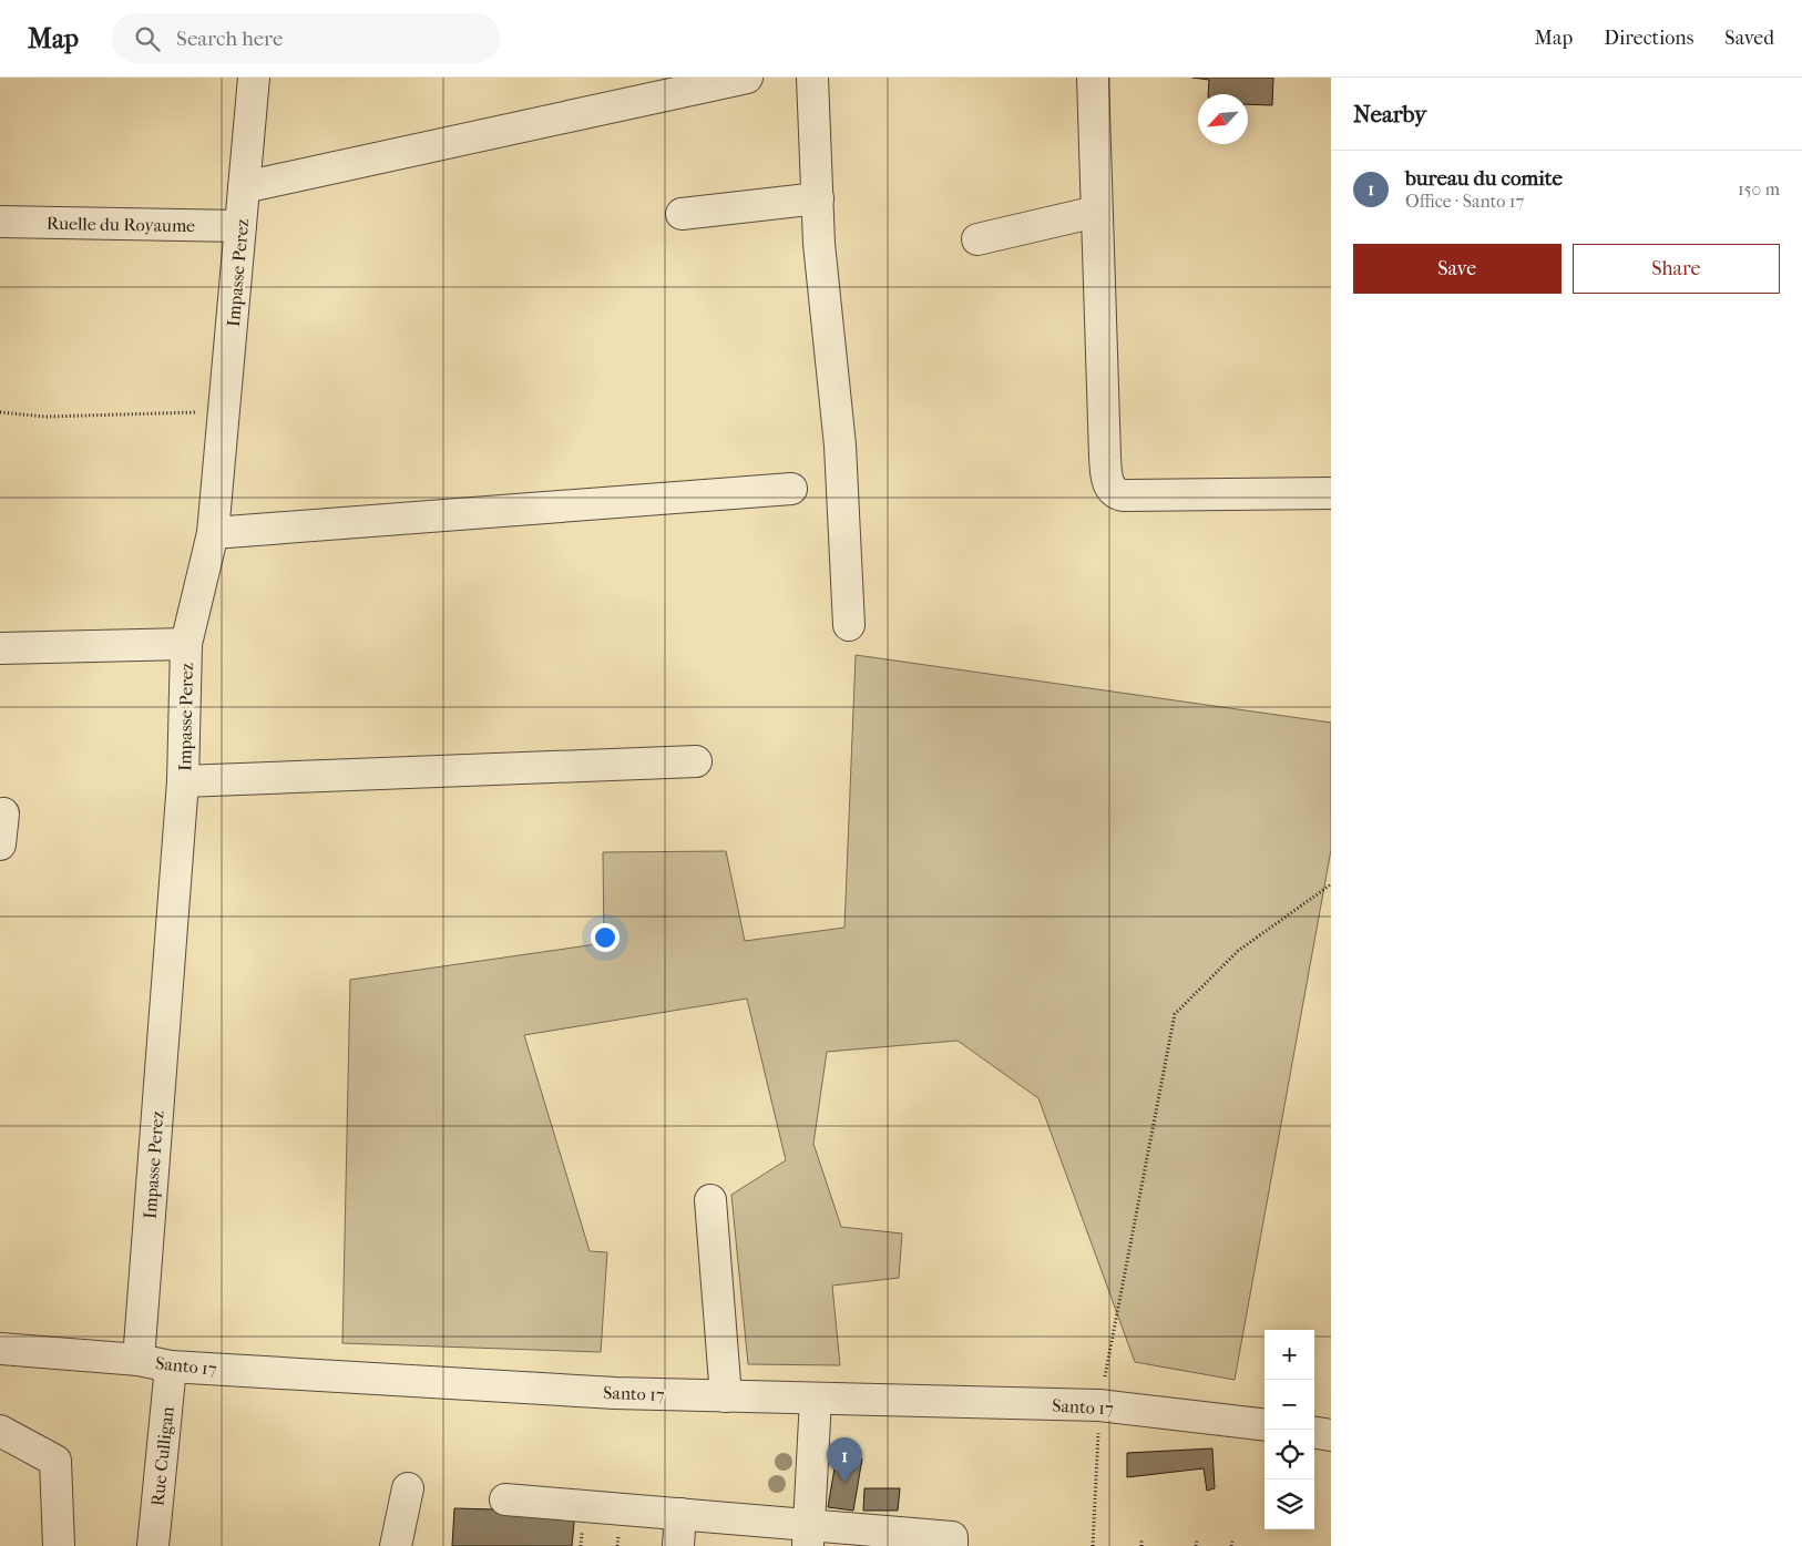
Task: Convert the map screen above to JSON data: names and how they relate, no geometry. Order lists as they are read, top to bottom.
{
  "streets": {
    "street": [
      "Ruelle du Royaume",
      "Impasse Perez",
      "Santo 17",
      "Rue Culligan"
    ]
  },
  "crossings": [
    ["Ruelle du Royaume", "Impasse Perez"],
    ["Impasse Perez", "Santo 17"],
    ["Santo 17", "Rue Culligan"]
  ],
  "north": "bottom left",
  "page": {
    "header": "Map",
    "search": "Search here",
    "nav": ["Map", "Directions", "Saved"],
    "heading": "Nearby",
    "list": [
      {
        "mark": "1",
        "name": "bureau du comite",
        "note": "Office · Santo 17",
        "value": "150 m"
      }
    ],
    "buttons": ["Save", "Share"],
    "map_buttons": ["+", "−"],
    "pins": "1"
  }
}
